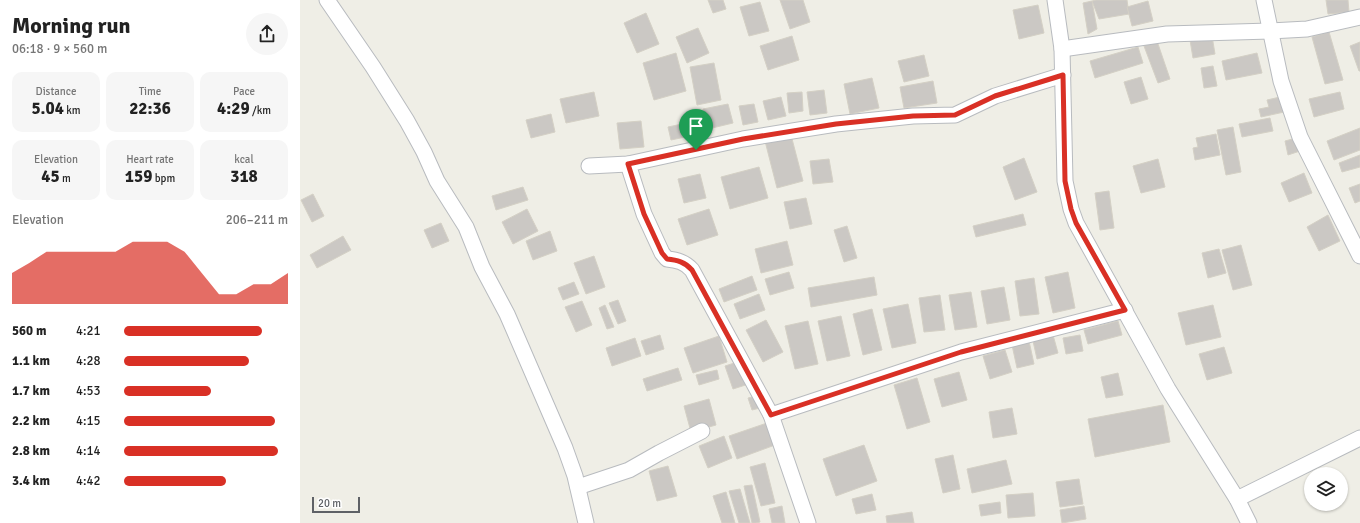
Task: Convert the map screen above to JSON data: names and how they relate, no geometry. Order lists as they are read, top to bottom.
{
  "scale_bar": "20 m",
  "page": {
    "heading": ["Morning run", "06:18 · 9 × 560 m"],
    "stats": [
      ["Distance", "5.04 km"],
      ["Time", "22:36"],
      ["Pace", "4:29 /km"],
      ["Elevation", "45 m"],
      ["Heart rate", "159 bpm"],
      ["kcal", "318"]
    ],
    "chart": ["Elevation", "206–211 m"],
    "list": [
      {
        "name": "560 m",
        "note": "4:21"
      },
      {
        "name": "1.1 km",
        "note": "4:28"
      },
      {
        "name": "1.7 km",
        "note": "4:53"
      },
      {
        "name": "2.2 km",
        "note": "4:15"
      },
      {
        "name": "2.8 km",
        "note": "4:14"
      },
      {
        "name": "3.4 km",
        "note": "4:42"
      }
    ],
    "scale": "20 m"
  }
}
